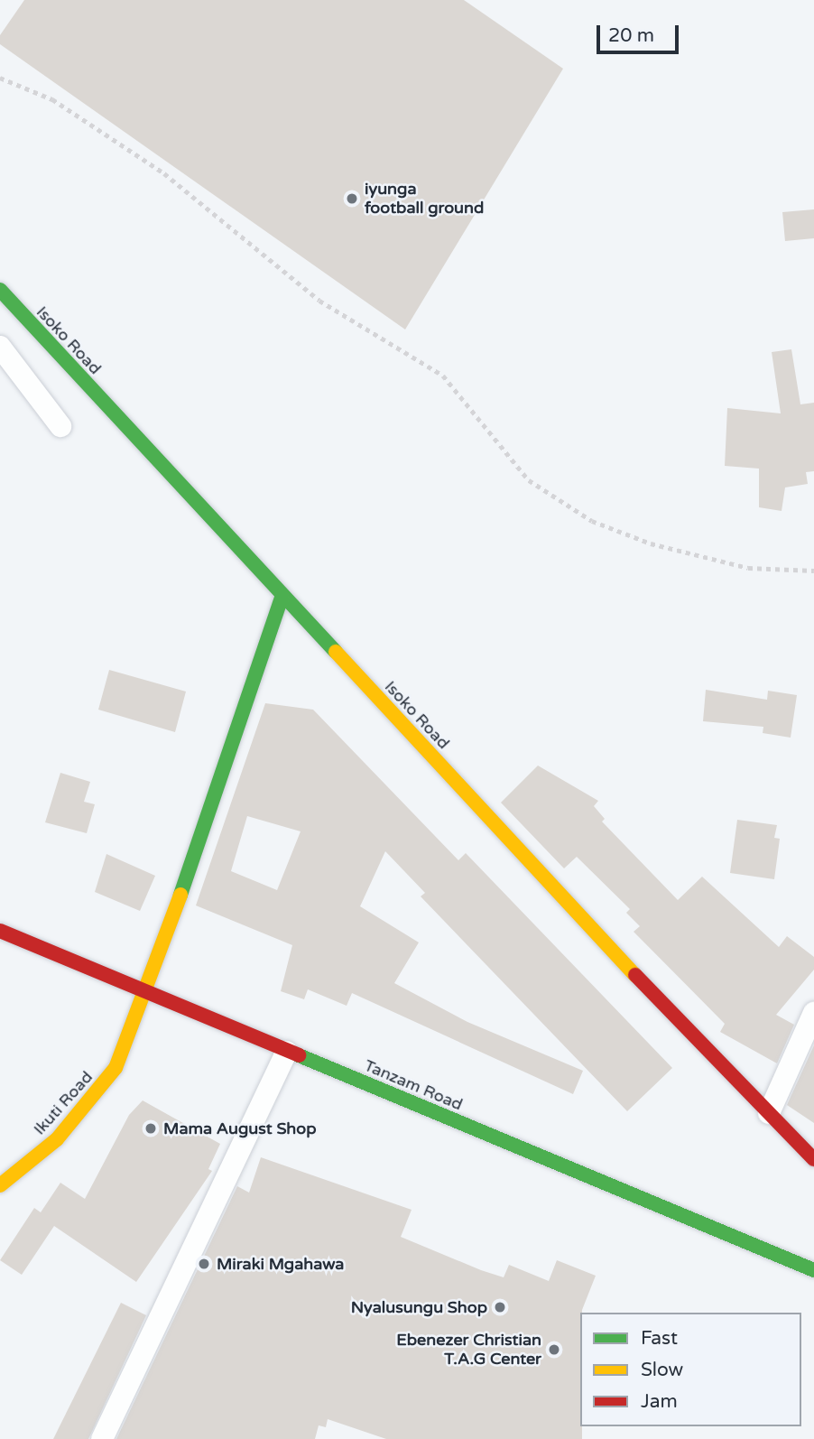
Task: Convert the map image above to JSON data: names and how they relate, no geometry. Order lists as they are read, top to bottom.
{
  "streets": {
    "main road": ["Isoko Road", "Tanzam Road", "Ikuti Road"]
  },
  "crossings": [
    ["Isoko Road", "Ikuti Road"],
    ["Tanzam Road", "Ikuti Road"]
  ],
  "places": [
    "iyunga football ground",
    "Mama August Shop",
    "Miraki Mgahawa",
    "Nyalusungu Shop",
    "Ebenezer Christian T.A.G Center"
  ],
  "legend": ["Fast", "Slow", "Jam"],
  "scale_bar": "20 m"
}
